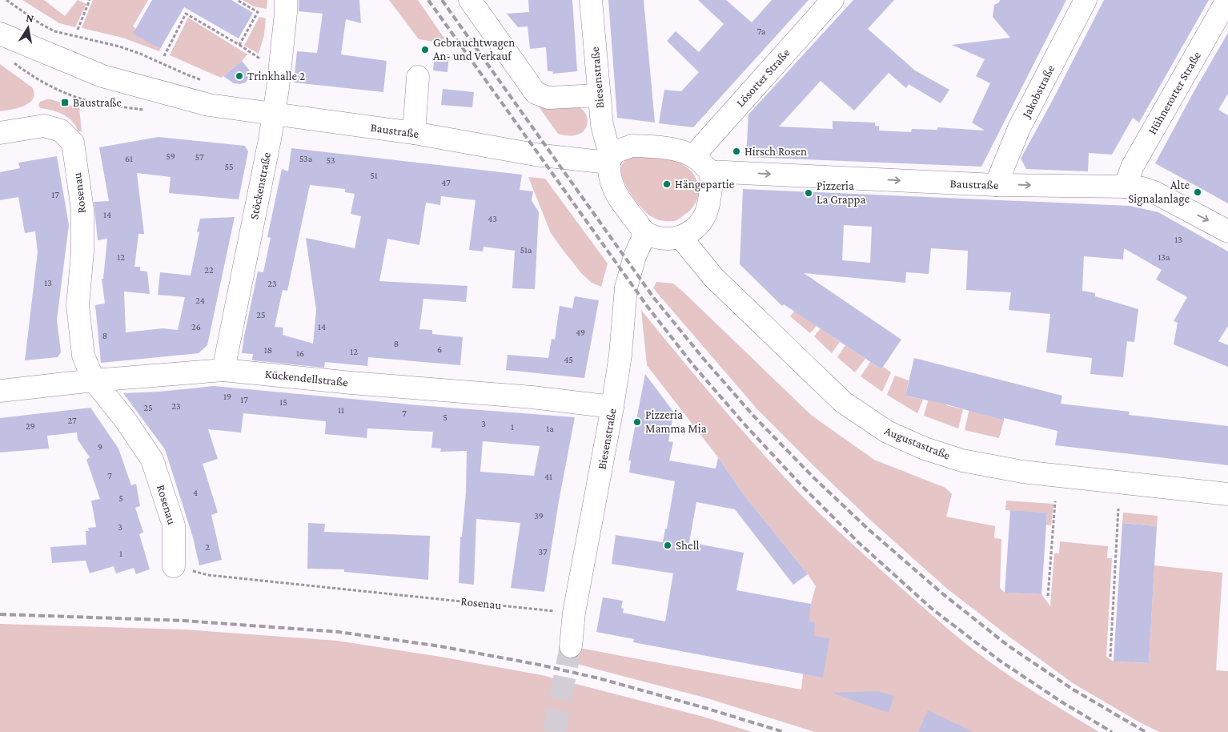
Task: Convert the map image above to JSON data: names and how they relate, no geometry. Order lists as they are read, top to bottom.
{
  "streets": {
    "street": [
      "Biesenstraße",
      "Lösorter Straße",
      "Jakobstraße",
      "Hühnerorter Straße",
      "Baustraße",
      "Stöckenstraße",
      "Rosenau",
      "Kückendellstraße",
      "Augustastraße"
    ]
  },
  "crossings": [
    ["Biesenstraße", "Lösorter Straße"],
    ["Biesenstraße", "Baustraße"],
    ["Biesenstraße", "Rosenau"],
    ["Biesenstraße", "Kückendellstraße"],
    ["Biesenstraße", "Augustastraße"],
    ["Lösorter Straße", "Baustraße"],
    ["Lösorter Straße", "Augustastraße"],
    ["Jakobstraße", "Baustraße"],
    ["Hühnerorter Straße", "Baustraße"],
    ["Baustraße", "Stöckenstraße"],
    ["Baustraße", "Augustastraße"],
    ["Stöckenstraße", "Kückendellstraße"],
    ["Rosenau", "Kückendellstraße"]
  ],
  "one_way": ["Baustraße"],
  "places": {
    "other": [
      "Gebrauchtwagen An- und Verkauf",
      "Trinkhalle 2",
      "Hirsch Rosen",
      "Hängepartie",
      "Alte Signalanlage",
      "Pizzeria La Grappa",
      "Pizzeria Mamma Mia",
      "Shell"
    ],
    "transit": ["Baustraße"]
  },
  "house_numbers": [
    "7a",
    "59",
    "57",
    "61",
    "53a",
    "53",
    "55",
    "51",
    "47",
    "17",
    "14",
    "43",
    "13",
    "51a",
    "12",
    "13a",
    "22",
    "13",
    "23",
    "24",
    "25",
    "26",
    "14",
    "49",
    "8",
    "8",
    "6",
    "18",
    "12",
    "16",
    "45",
    "19",
    "17",
    "15",
    "23",
    "25",
    "11",
    "7",
    "5",
    "27",
    "3",
    "29",
    "1",
    "1a",
    "9",
    "7",
    "41",
    "4",
    "5",
    "39",
    "3",
    "2",
    "37",
    "1"
  ],
  "north": "top"
}
